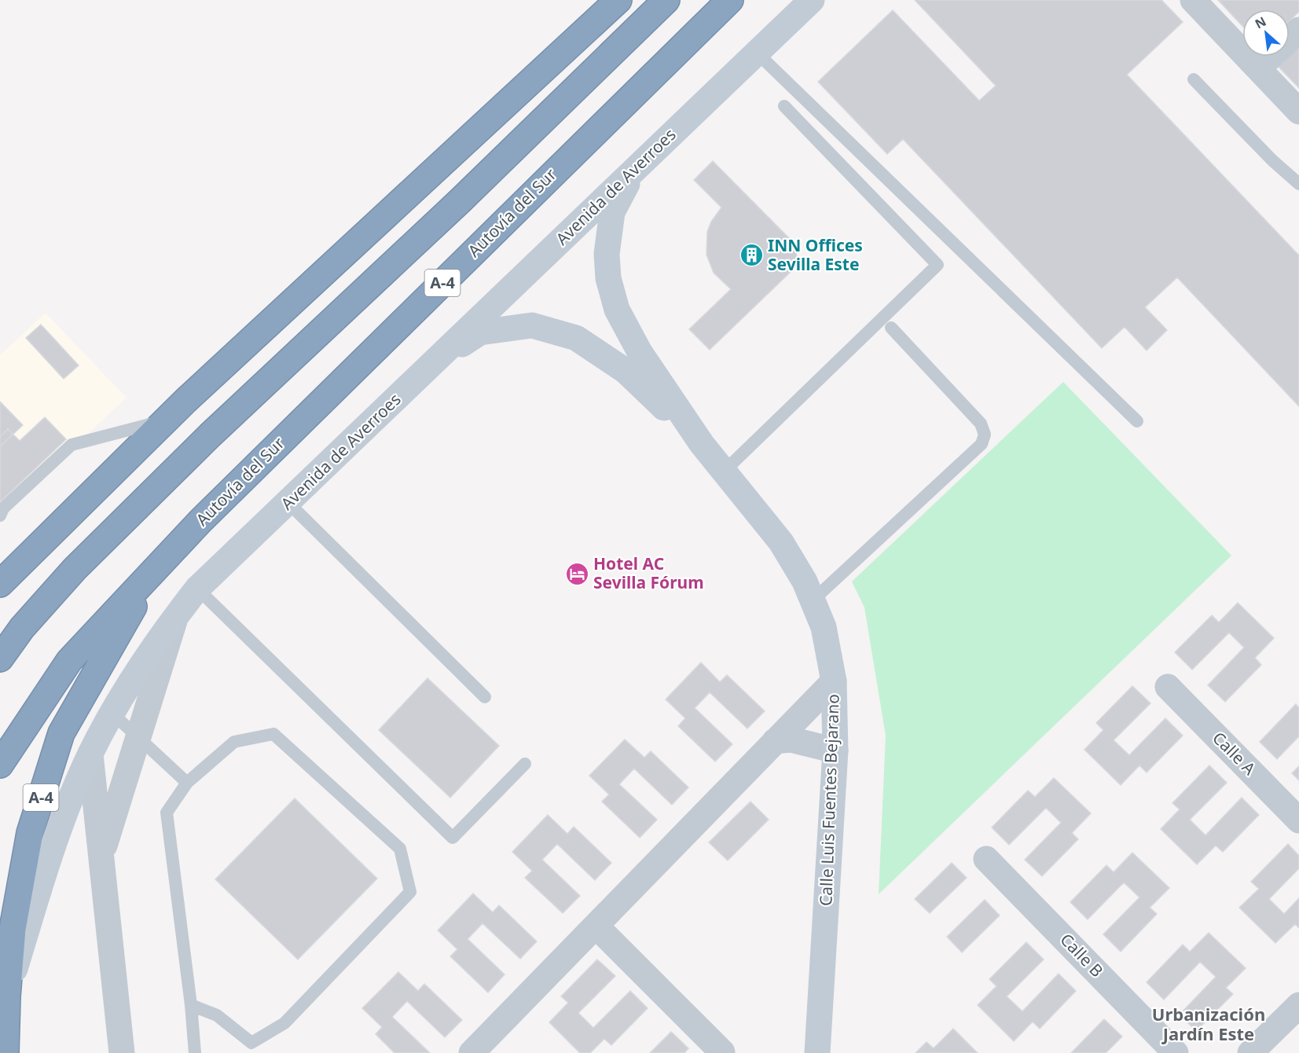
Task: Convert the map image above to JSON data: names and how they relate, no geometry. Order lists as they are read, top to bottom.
{
  "streets": {
    "highway": ["Autovía del Sur", "A-4"],
    "street": [
      "Avenida de Averroes",
      "Calle A",
      "Calle Luis Fuentes Bejarano",
      "Calle B"
    ]
  },
  "crossings": [
    ["Avenida de Averroes", "A-4"],
    ["Autovía del Sur", "A-4"]
  ],
  "districts": ["Urbanización Jardín Este"],
  "places": {
    "building": ["INN Offices Sevilla Este"],
    "hotel": ["Hotel AC Sevilla Fórum"]
  },
  "north": "top left"
}
